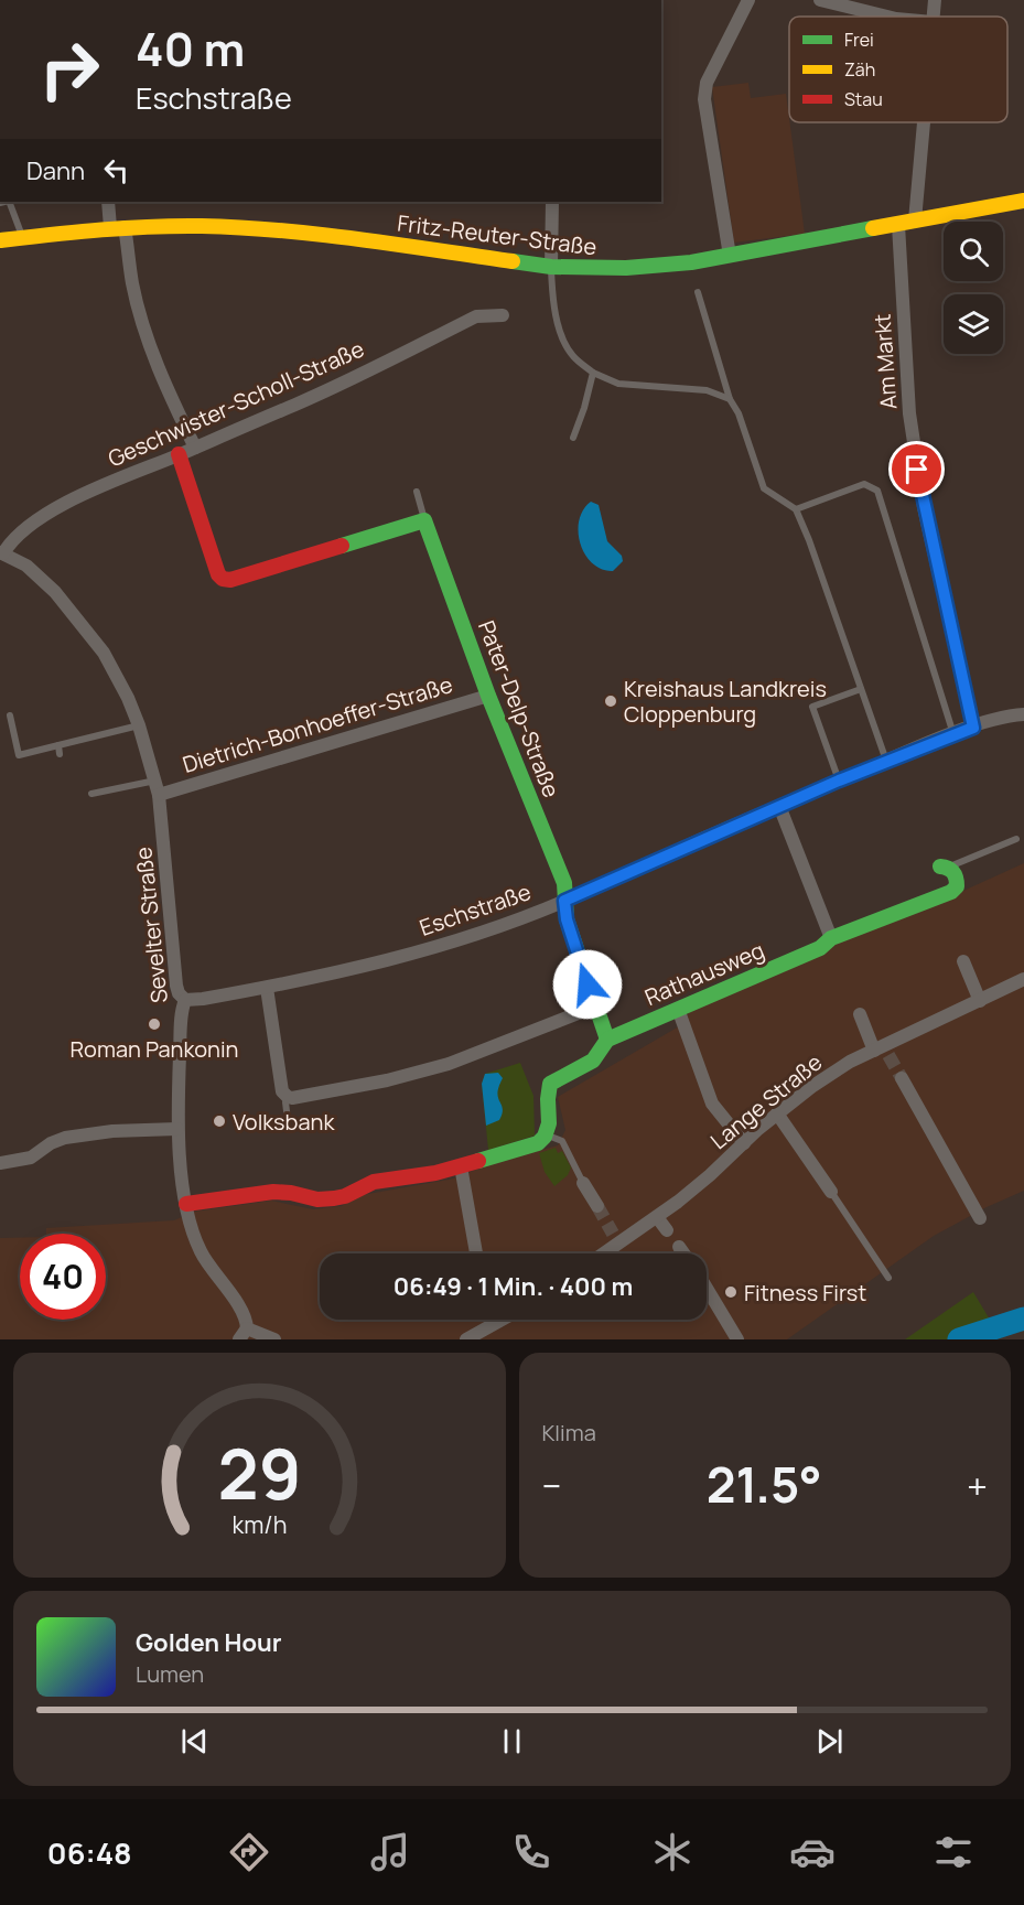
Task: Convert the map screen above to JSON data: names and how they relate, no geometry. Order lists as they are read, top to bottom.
{
  "streets": {
    "street": [
      "Fritz-Reuter-Straße",
      "Am Markt",
      "Geschwister-Scholl-Straße",
      "Pater-Delp-Straße",
      "Dietrich-Bonhoeffer-Straße",
      "Eschstraße",
      "Sevelter Straße",
      "Rathausweg",
      "Lange Straße"
    ]
  },
  "crossings": [
    ["Fritz-Reuter-Straße", "Am Markt"],
    ["Am Markt", "Eschstraße"],
    ["Geschwister-Scholl-Straße", "Sevelter Straße"],
    ["Pater-Delp-Straße", "Dietrich-Bonhoeffer-Straße"],
    ["Pater-Delp-Straße", "Eschstraße"],
    ["Pater-Delp-Straße", "Rathausweg"],
    ["Dietrich-Bonhoeffer-Straße", "Sevelter Straße"],
    ["Eschstraße", "Sevelter Straße"]
  ],
  "places": [
    "Kreishaus Landkreis Cloppenburg",
    "Roman Pankonin",
    "Volksbank",
    "Fitness First"
  ],
  "legend": ["Frei", "Zäh", "Stau"],
  "page": {
    "turn": ["40 m", "Eschstraße"],
    "then": "Dann",
    "limit": "40",
    "trip": "06:49 · 1 Min. · 400 m",
    "tile": "Klima",
    "heat": ["−", "21.5°", "+"],
    "song": ["Golden Hour", "Lumen"],
    "tabs": "06:48",
    "gauge": ["29", "km/h"]
  }
}
